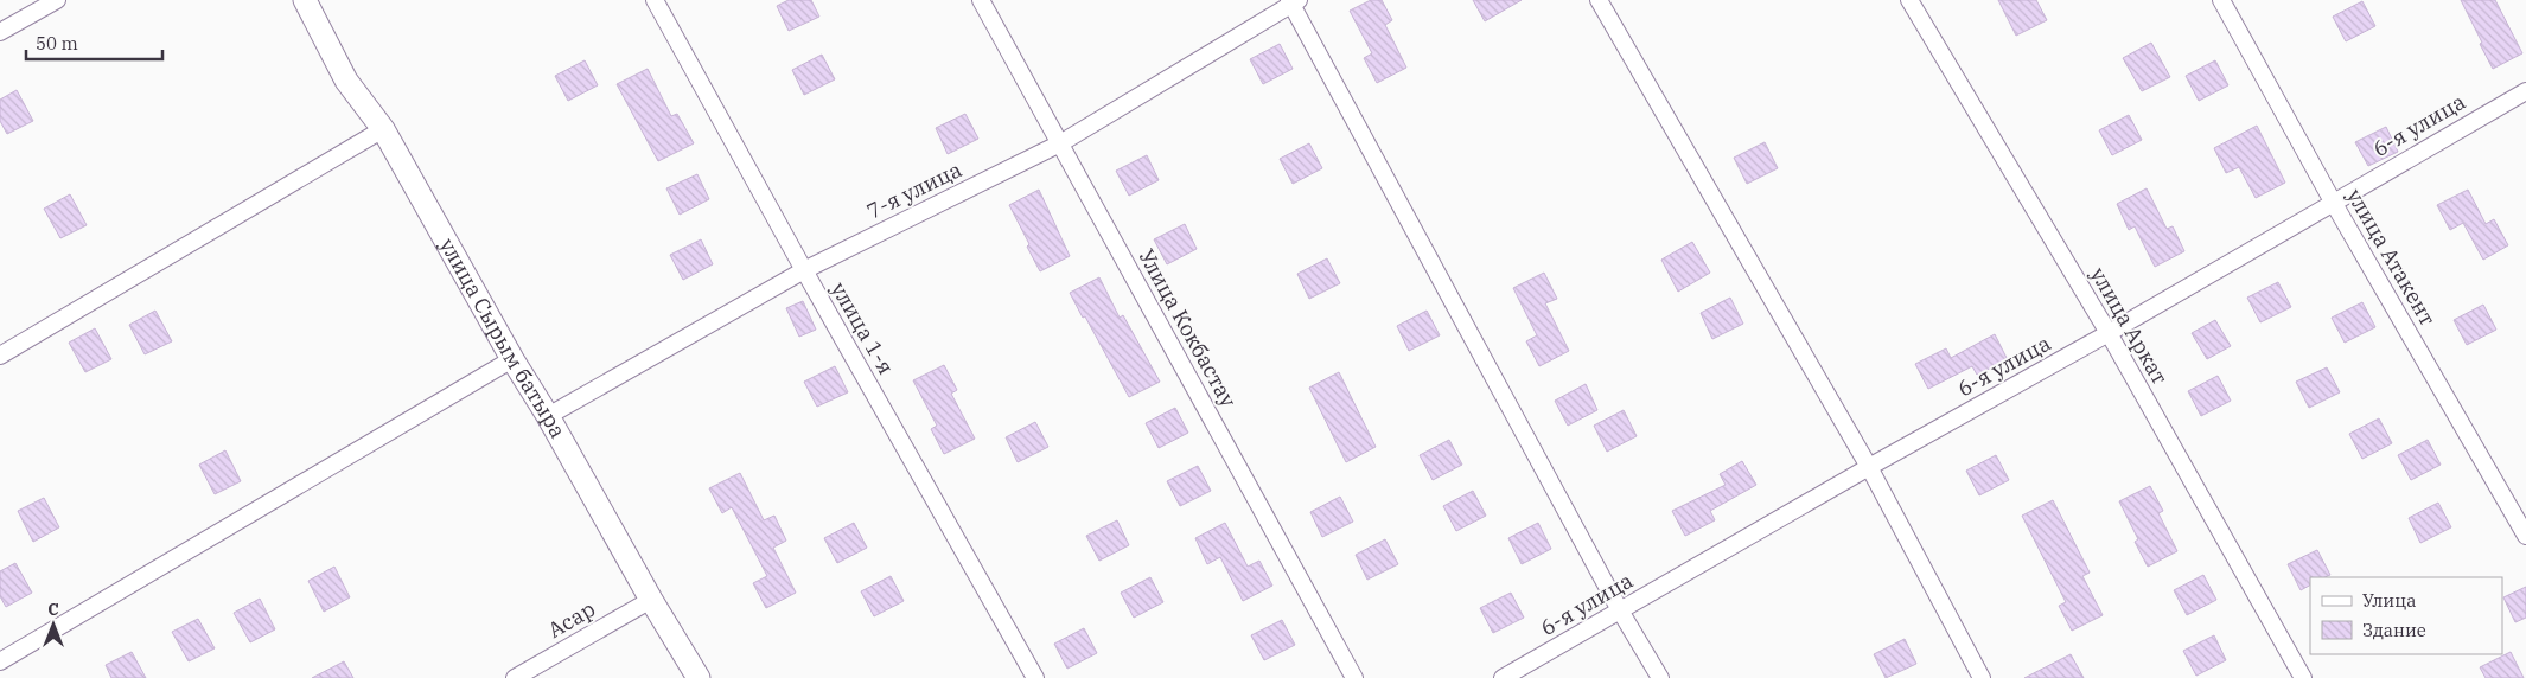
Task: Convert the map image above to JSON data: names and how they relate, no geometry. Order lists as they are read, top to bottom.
{
  "streets": {
    "street": [
      "6-я улица",
      "7-я улица",
      "улица Атакент",
      "улица Аркат",
      "улица 1-я",
      "Улица Кокбастау",
      "улица Сырым батыра",
      "Асар"
    ]
  },
  "crossings": [
    ["6-я улица", "улица Атакент"],
    ["6-я улица", "улица Аркат"],
    ["7-я улица", "улица 1-я"],
    ["7-я улица", "Улица Кокбастау"],
    ["7-я улица", "улица Сырым батыра"],
    ["улица Сырым батыра", "Асар"]
  ],
  "legend": ["Улица", "Здание"],
  "scale_bar": "50 m",
  "north": "top"
}
